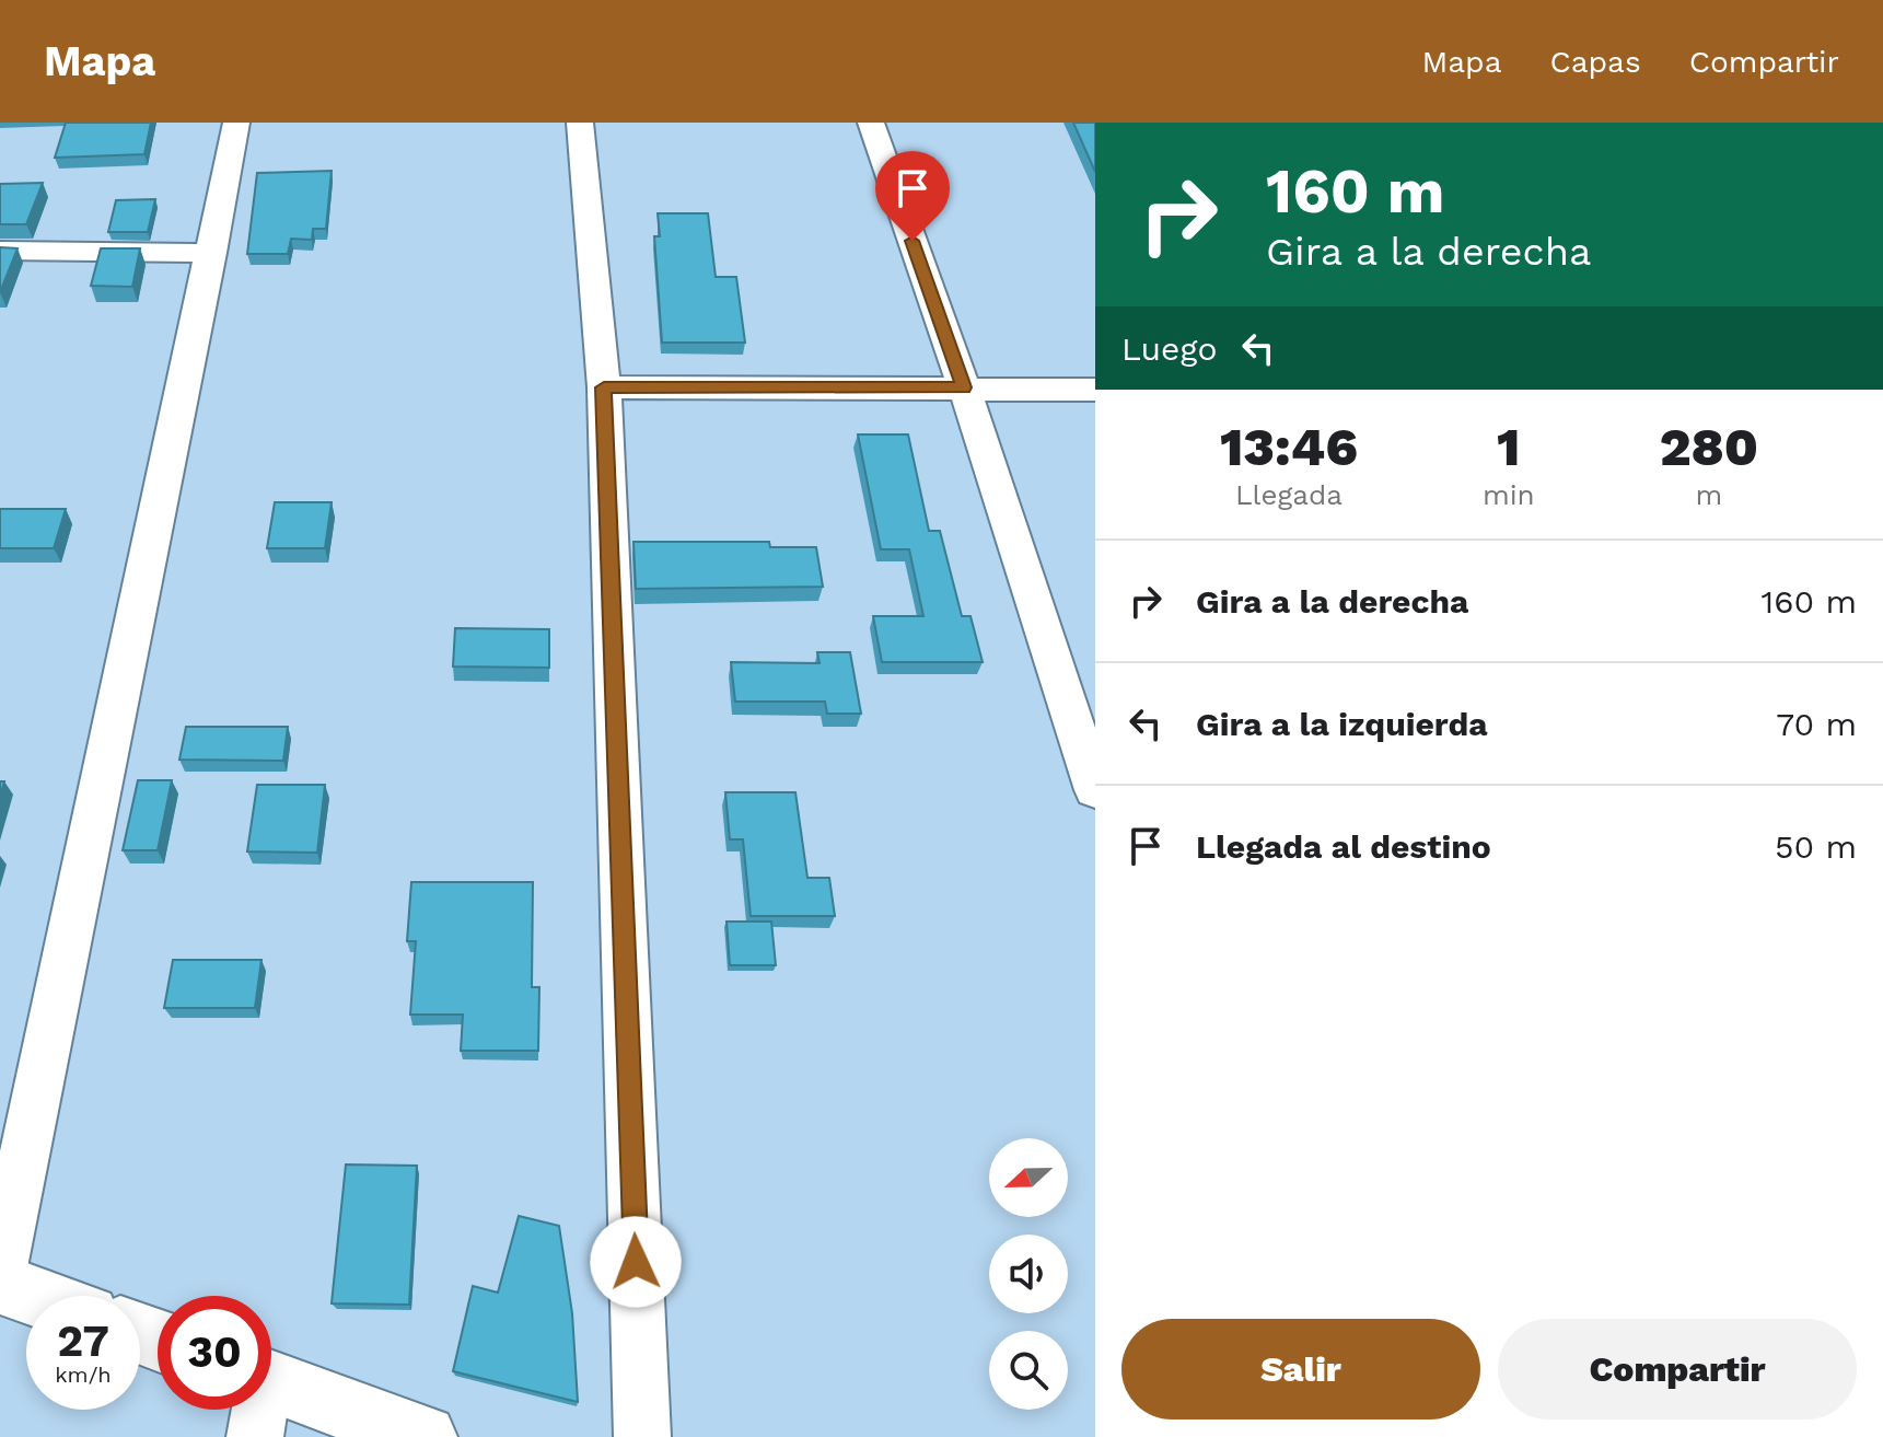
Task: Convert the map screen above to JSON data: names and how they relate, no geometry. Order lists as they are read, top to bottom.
{
  "north": "left",
  "page": {
    "header": "Mapa",
    "nav": ["Mapa", "Capas", "Compartir"],
    "turn": ["160 m", "Gira a la derecha"],
    "then": "Luego",
    "eta": [
      "13:46",
      "Llegada",
      "1",
      "min",
      "280",
      "m"
    ],
    "list": [
      {
        "name": "Gira a la derecha",
        "value": "160 m"
      },
      {
        "name": "Gira a la izquierda",
        "value": "70 m"
      },
      {
        "name": "Llegada al destino",
        "value": "50 m"
      }
    ],
    "speed": "27 km/h",
    "limit": "30",
    "buttons": ["Salir", "Compartir"]
  }
}
